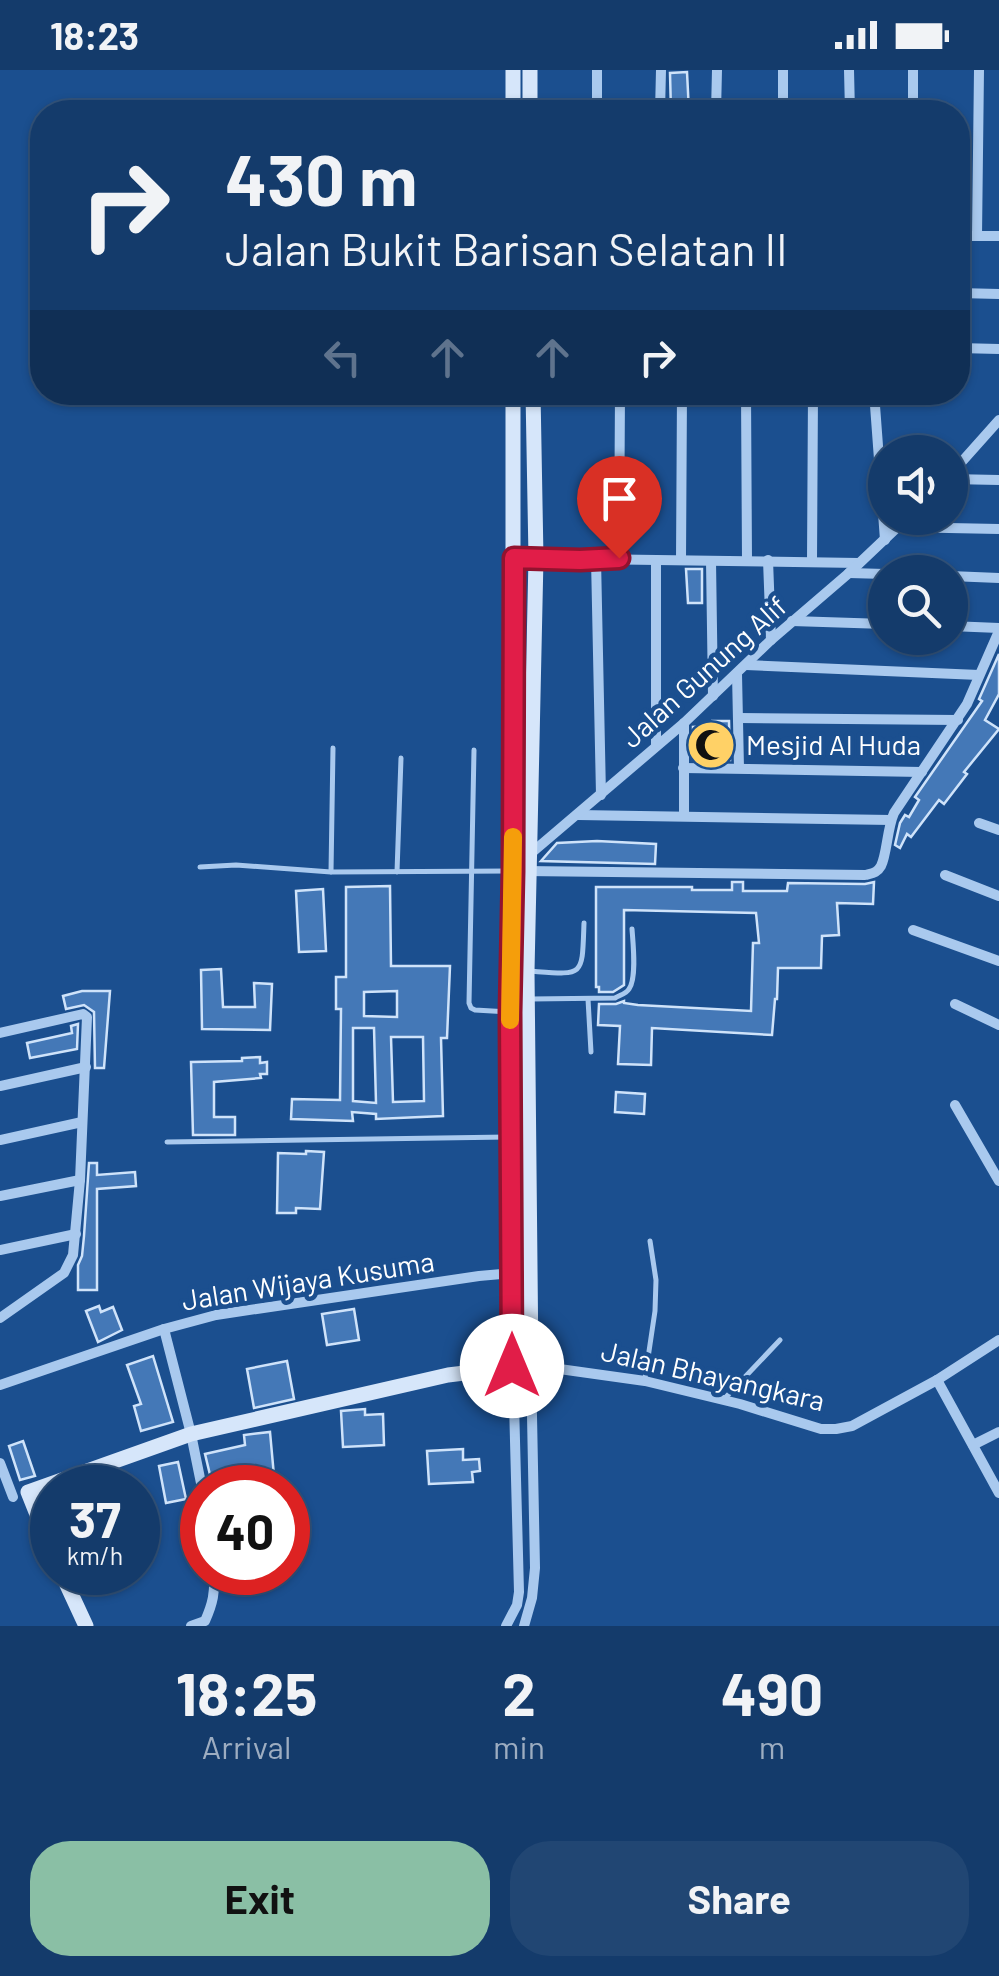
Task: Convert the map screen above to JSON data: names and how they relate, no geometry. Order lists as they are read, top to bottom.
{
  "streets": {
    "street": ["Jalan Gunung Alif", "Jalan Wijaya Kusuma", "Jalan Bhayangkara"]
  },
  "places": {
    "mosque": ["Mesjid Al Huda"]
  },
  "page": {
    "status": "18:23",
    "turn": ["430 m", "Jalan Bukit Barisan Selatan II"],
    "speed": "37 km/h",
    "limit": "40",
    "eta": [
      "18:25",
      "Arrival",
      "2",
      "min",
      "490",
      "m"
    ],
    "buttons": ["Exit", "Share"]
  }
}
